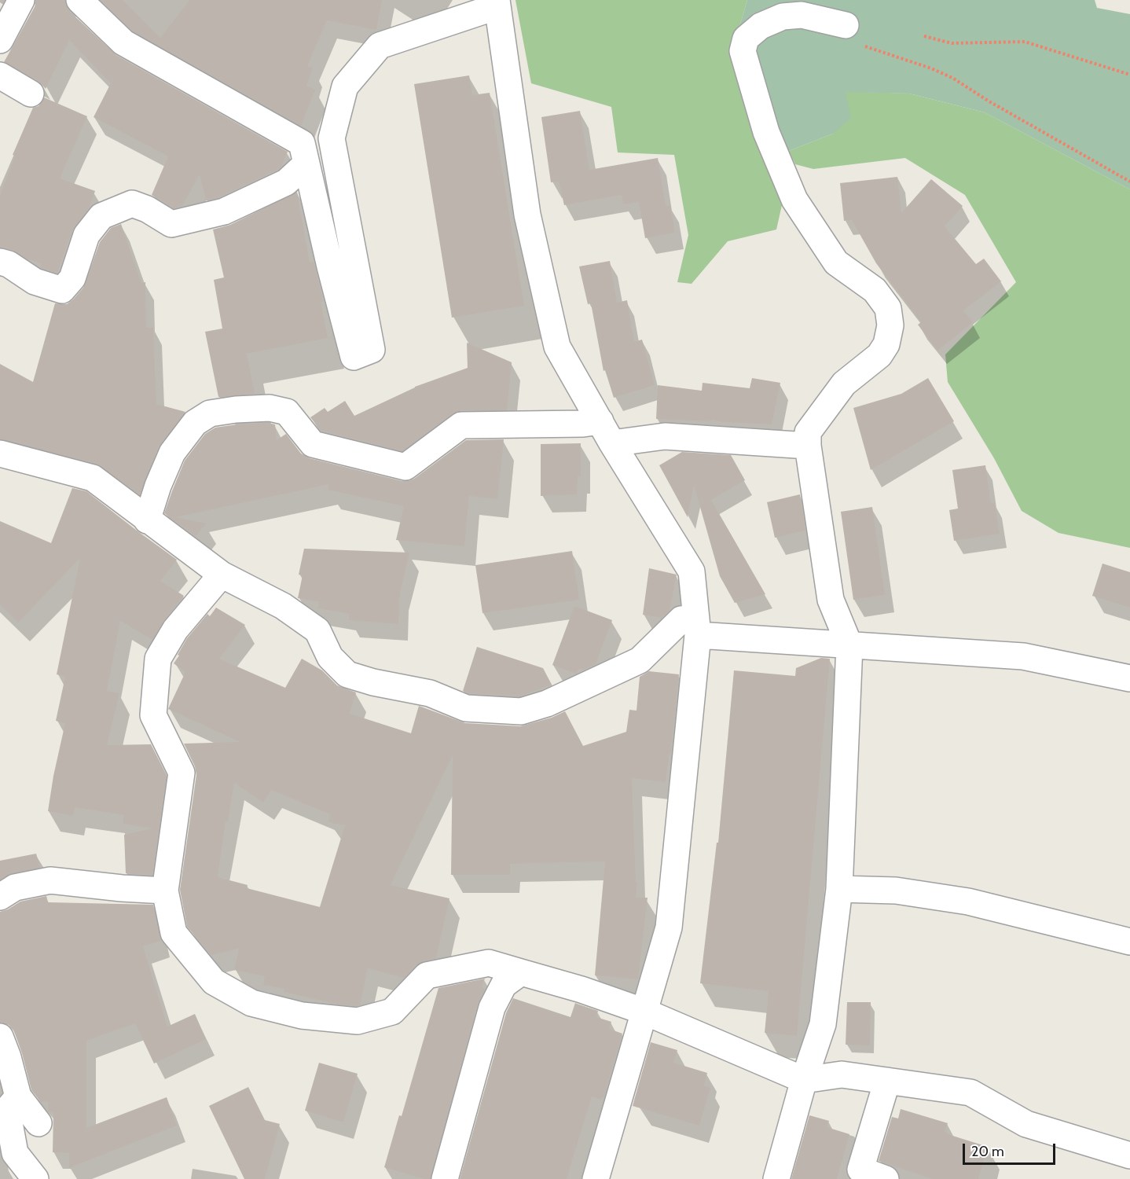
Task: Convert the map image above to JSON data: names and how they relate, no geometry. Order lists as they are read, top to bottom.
{
  "scale_bar": "20 m"
}
